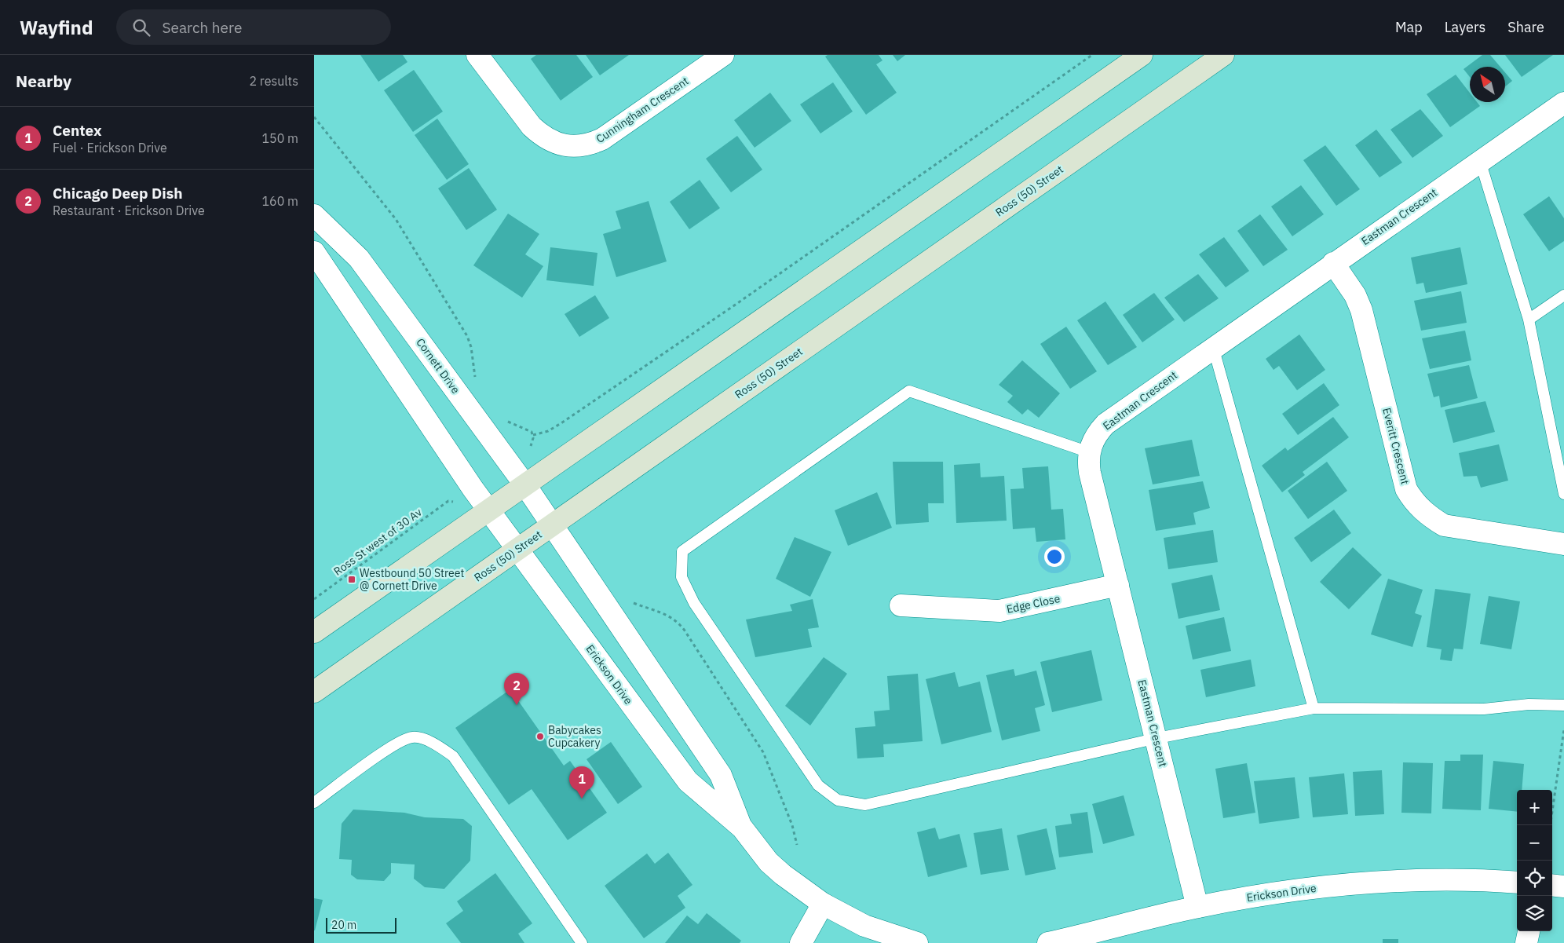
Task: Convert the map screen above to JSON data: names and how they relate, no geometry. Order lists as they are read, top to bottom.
{
  "streets": {
    "main road": ["Ross (50) Street"],
    "street": [
      "Cunningham Crescent",
      "Eastman Crescent",
      "Cornett Drive",
      "Everitt Crescent",
      "Edge Close",
      "Erickson Drive"
    ],
    "path": ["Ross St west of 30 Av"]
  },
  "crossings": [
    ["Ross (50) Street", "Cornett Drive"],
    ["Ross (50) Street", "Erickson Drive"],
    ["Eastman Crescent", "Everitt Crescent"],
    ["Eastman Crescent", "Edge Close"],
    ["Eastman Crescent", "Erickson Drive"],
    ["Cornett Drive", "Erickson Drive"]
  ],
  "places": {
    "transit": ["Westbound 50 Street @ Cornett Drive"],
    "other": ["Babycakes Cupcakery"]
  },
  "scale_bar": "20 m",
  "north": "top left",
  "page": {
    "header": "Wayfind",
    "search": "Search here",
    "nav": ["Map", "Layers", "Share"],
    "heading": ["Nearby", "2 results"],
    "list": [
      {
        "mark": "1",
        "name": "Centex",
        "note": "Fuel · Erickson Drive",
        "value": "150 m"
      },
      {
        "mark": "2",
        "name": "Chicago Deep Dish",
        "note": "Restaurant · Erickson Drive",
        "value": "160 m"
      }
    ],
    "pins": ["2", "1"],
    "map_buttons": ["+", "−"],
    "scale": "20 m"
  }
}
